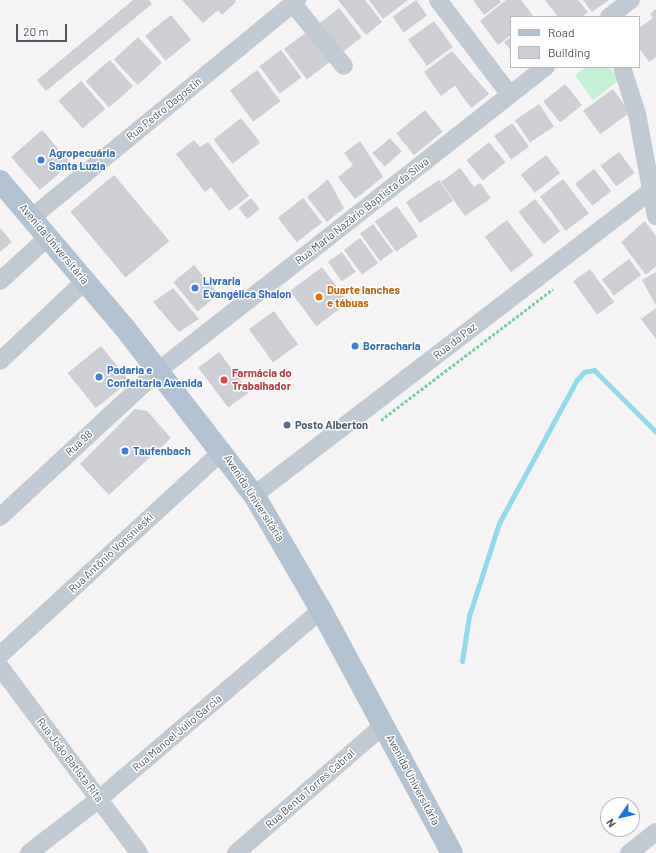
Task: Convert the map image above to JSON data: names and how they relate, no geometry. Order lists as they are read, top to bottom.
{
  "streets": {
    "main road": ["Avenida Universitária"],
    "street": [
      "Rua Pedro Dagostin",
      "Rua Maria Nazário Baptista da Silva",
      "Rua da Paz",
      "Rua 98",
      "Rua Antônio Vonsnieski",
      "Rua Manoel Júlio Garcia",
      "Rua João Batista Rita",
      "Rua Benta Torres Cabral"
    ]
  },
  "crossings": [
    ["Rua Pedro Dagostin", "Avenida Universitária"],
    ["Rua Maria Nazário Baptista da Silva", "Avenida Universitária"],
    ["Rua Maria Nazário Baptista da Silva", "Rua 98"],
    ["Avenida Universitária", "Rua da Paz"],
    ["Avenida Universitária", "Rua 98"],
    ["Avenida Universitária", "Rua Antônio Vonsnieski"],
    ["Avenida Universitária", "Rua Manoel Júlio Garcia"],
    ["Avenida Universitária", "Rua Benta Torres Cabral"],
    ["Rua Manoel Júlio Garcia", "Rua João Batista Rita"]
  ],
  "places": [
    "Agropecuária Santa Luzia",
    "Livraria Evangélica Shalon",
    "Duarte lanches e tábuas",
    "Borracharia",
    "Padaria e Confeitaria Avenida",
    "Farmácia do Trabalhador",
    "Posto Alberton",
    "Taufenbach"
  ],
  "legend": ["Road", "Building"],
  "scale_bar": "20 m",
  "north": "bottom left"
}
